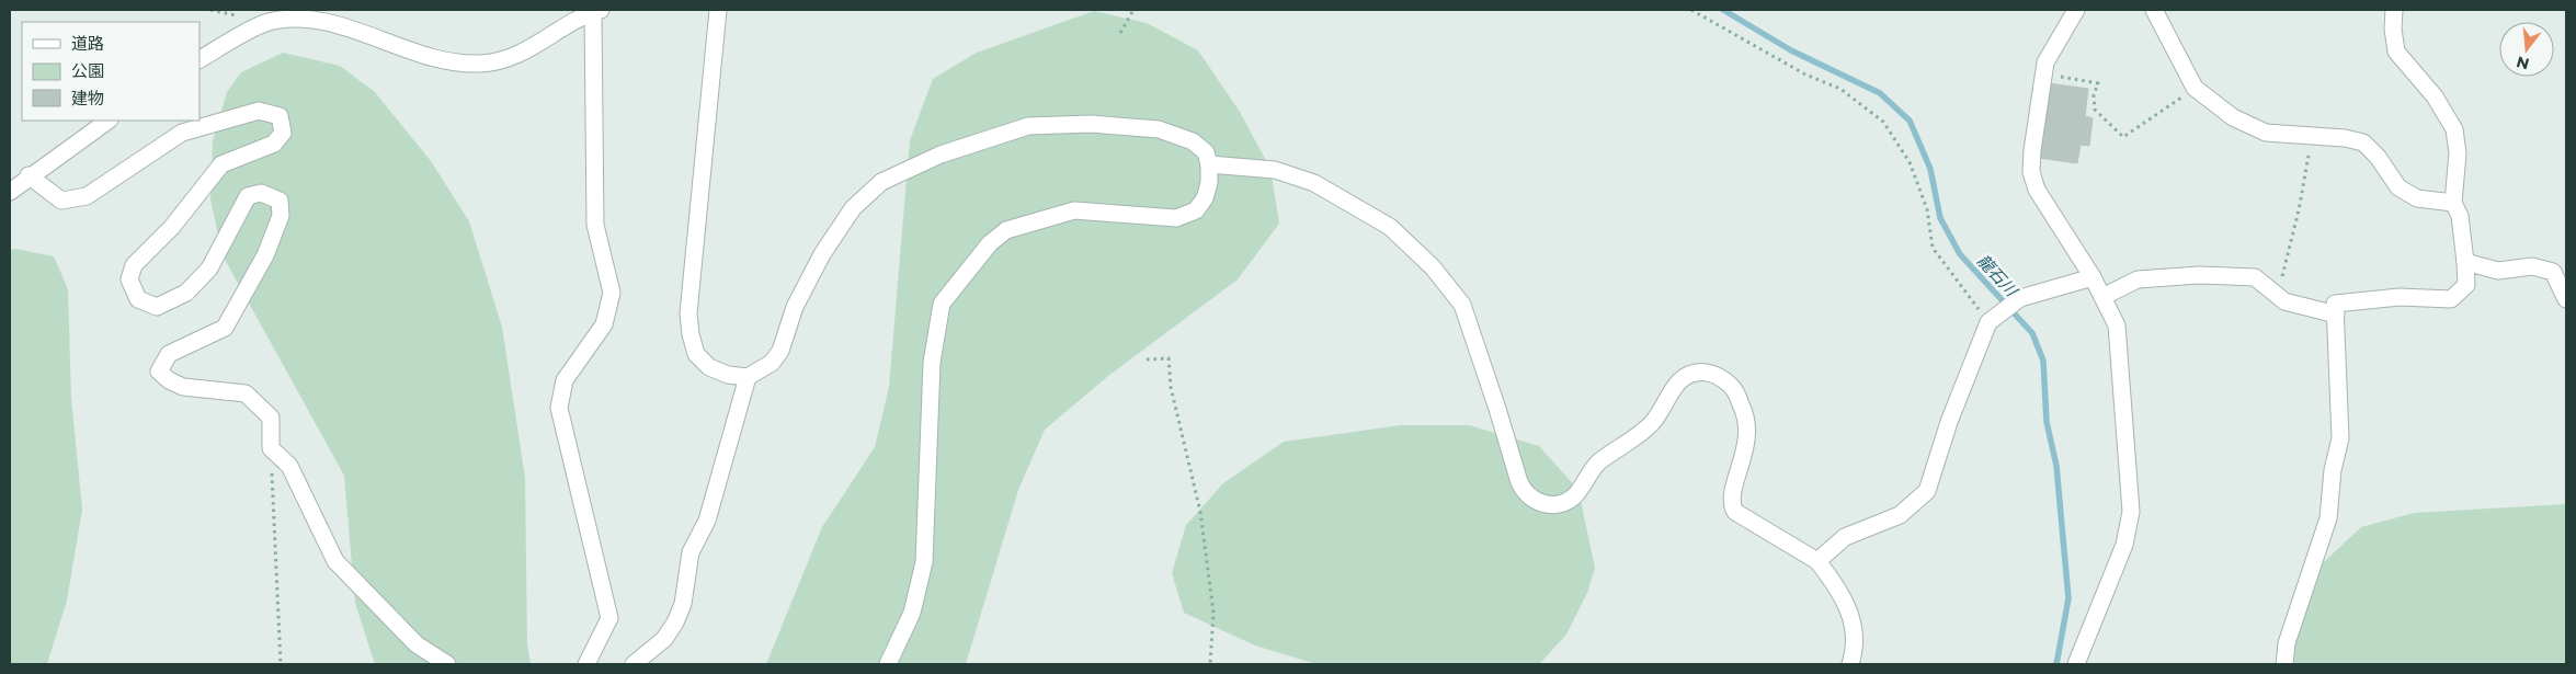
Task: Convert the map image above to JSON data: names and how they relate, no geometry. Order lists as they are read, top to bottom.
{
  "water": ["龍石川"],
  "legend": ["道路", "公園", "建物"],
  "north": "bottom"
}
